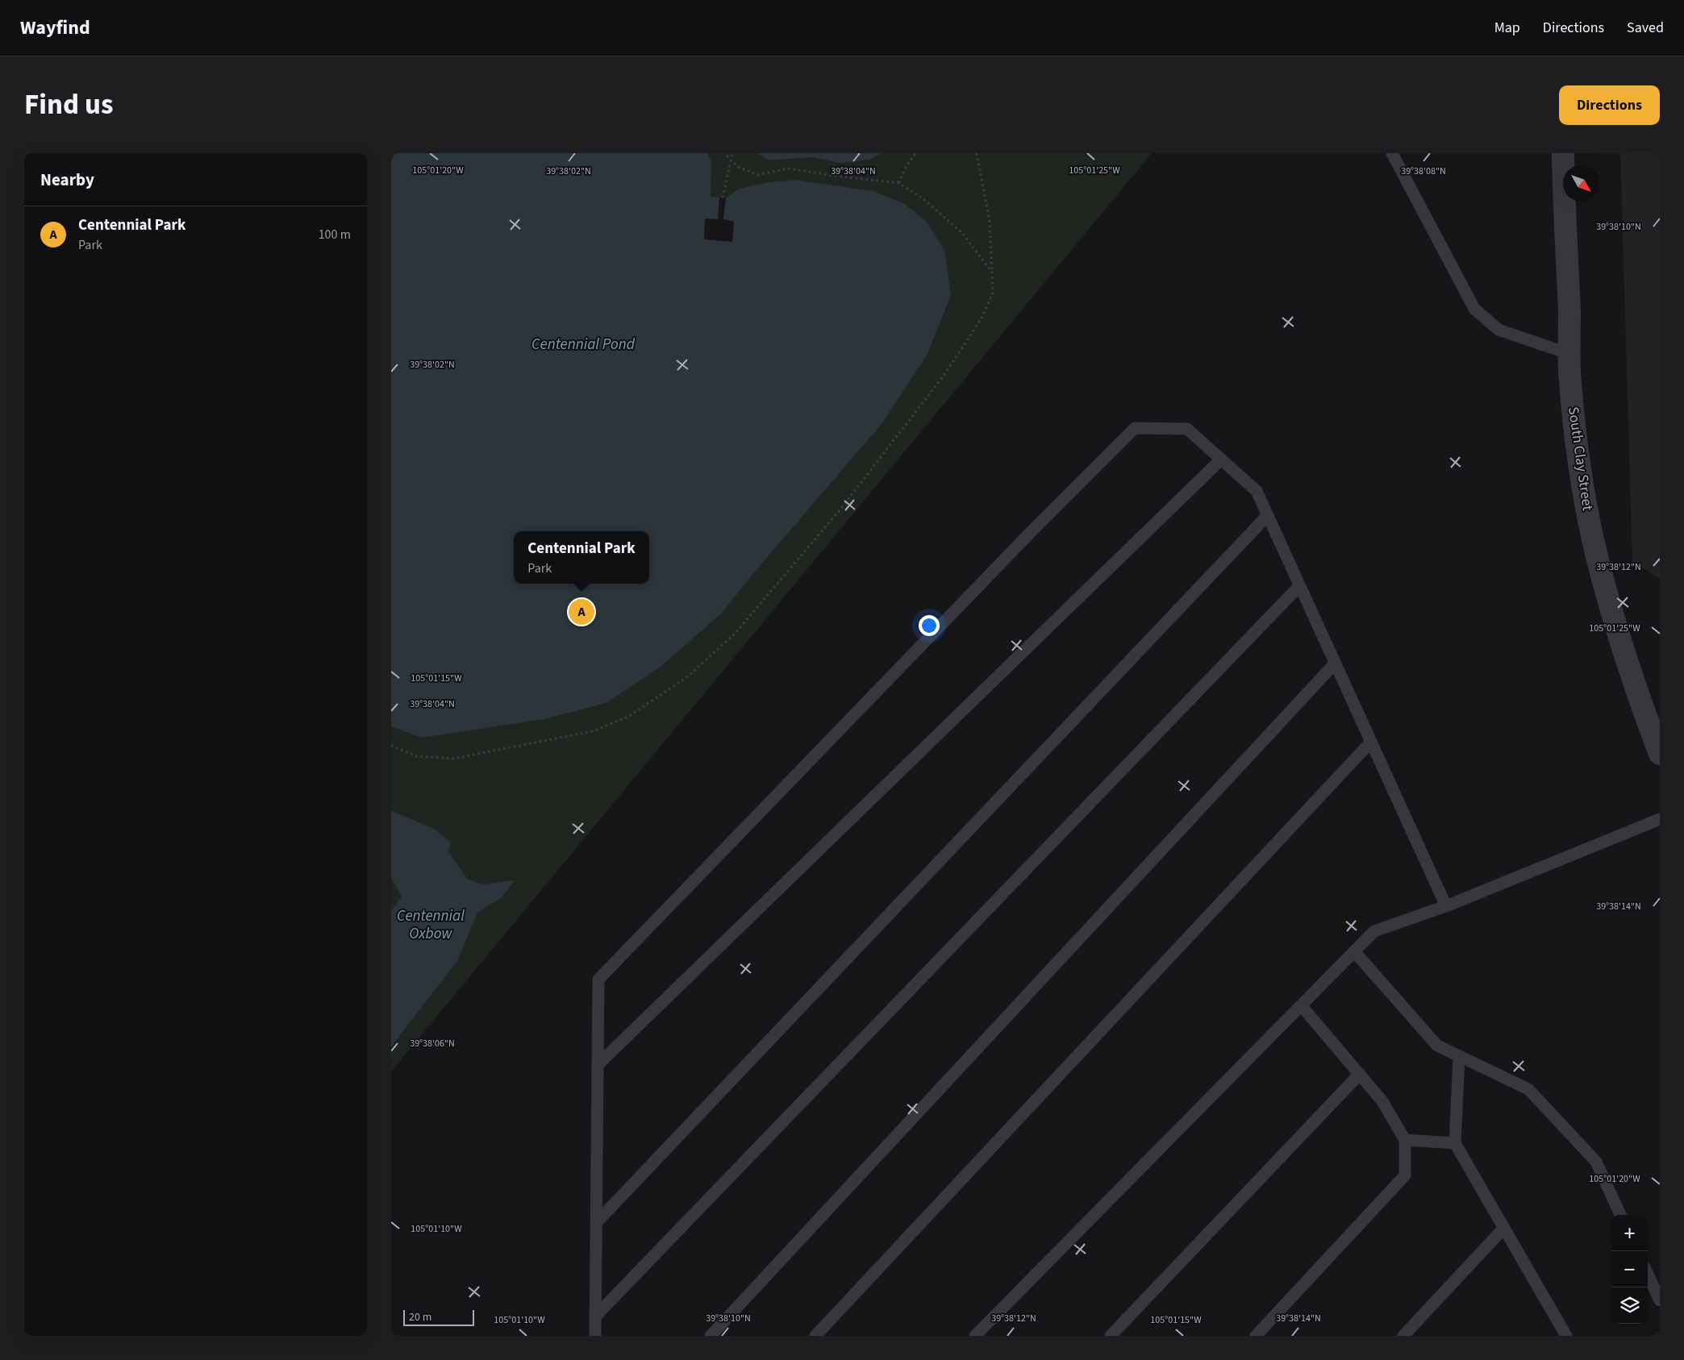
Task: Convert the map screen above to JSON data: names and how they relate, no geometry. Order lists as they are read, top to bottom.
{
  "streets": {
    "street": ["South Clay Street"]
  },
  "water": ["Centennial Pond", "Centennial Oxbow"],
  "scale_bar": "20 m",
  "north": "bottom right",
  "page": {
    "header": "Wayfind",
    "nav": ["Map", "Directions", "Saved"],
    "title": "Find us",
    "buttons": "Directions",
    "heading": "Nearby",
    "list": [
      {
        "mark": "A",
        "name": "Centennial Park",
        "note": "Park",
        "value": "100 m"
      }
    ],
    "popup": ["Centennial Park", "Park"],
    "pins": "A",
    "map_buttons": ["+", "−"],
    "scale": "20 m"
  },
  "coordinates": [
    "105°01'20\"W",
    "105°01'25\"W",
    "39°38'02\"N",
    "39°38'04\"N",
    "39°38'08\"N",
    "39°38'10\"N",
    "39°38'12\"N",
    "105°01'15\"W",
    "39°38'14\"N",
    "39°38'06\"N",
    "105°01'10\"W"
  ]
}
